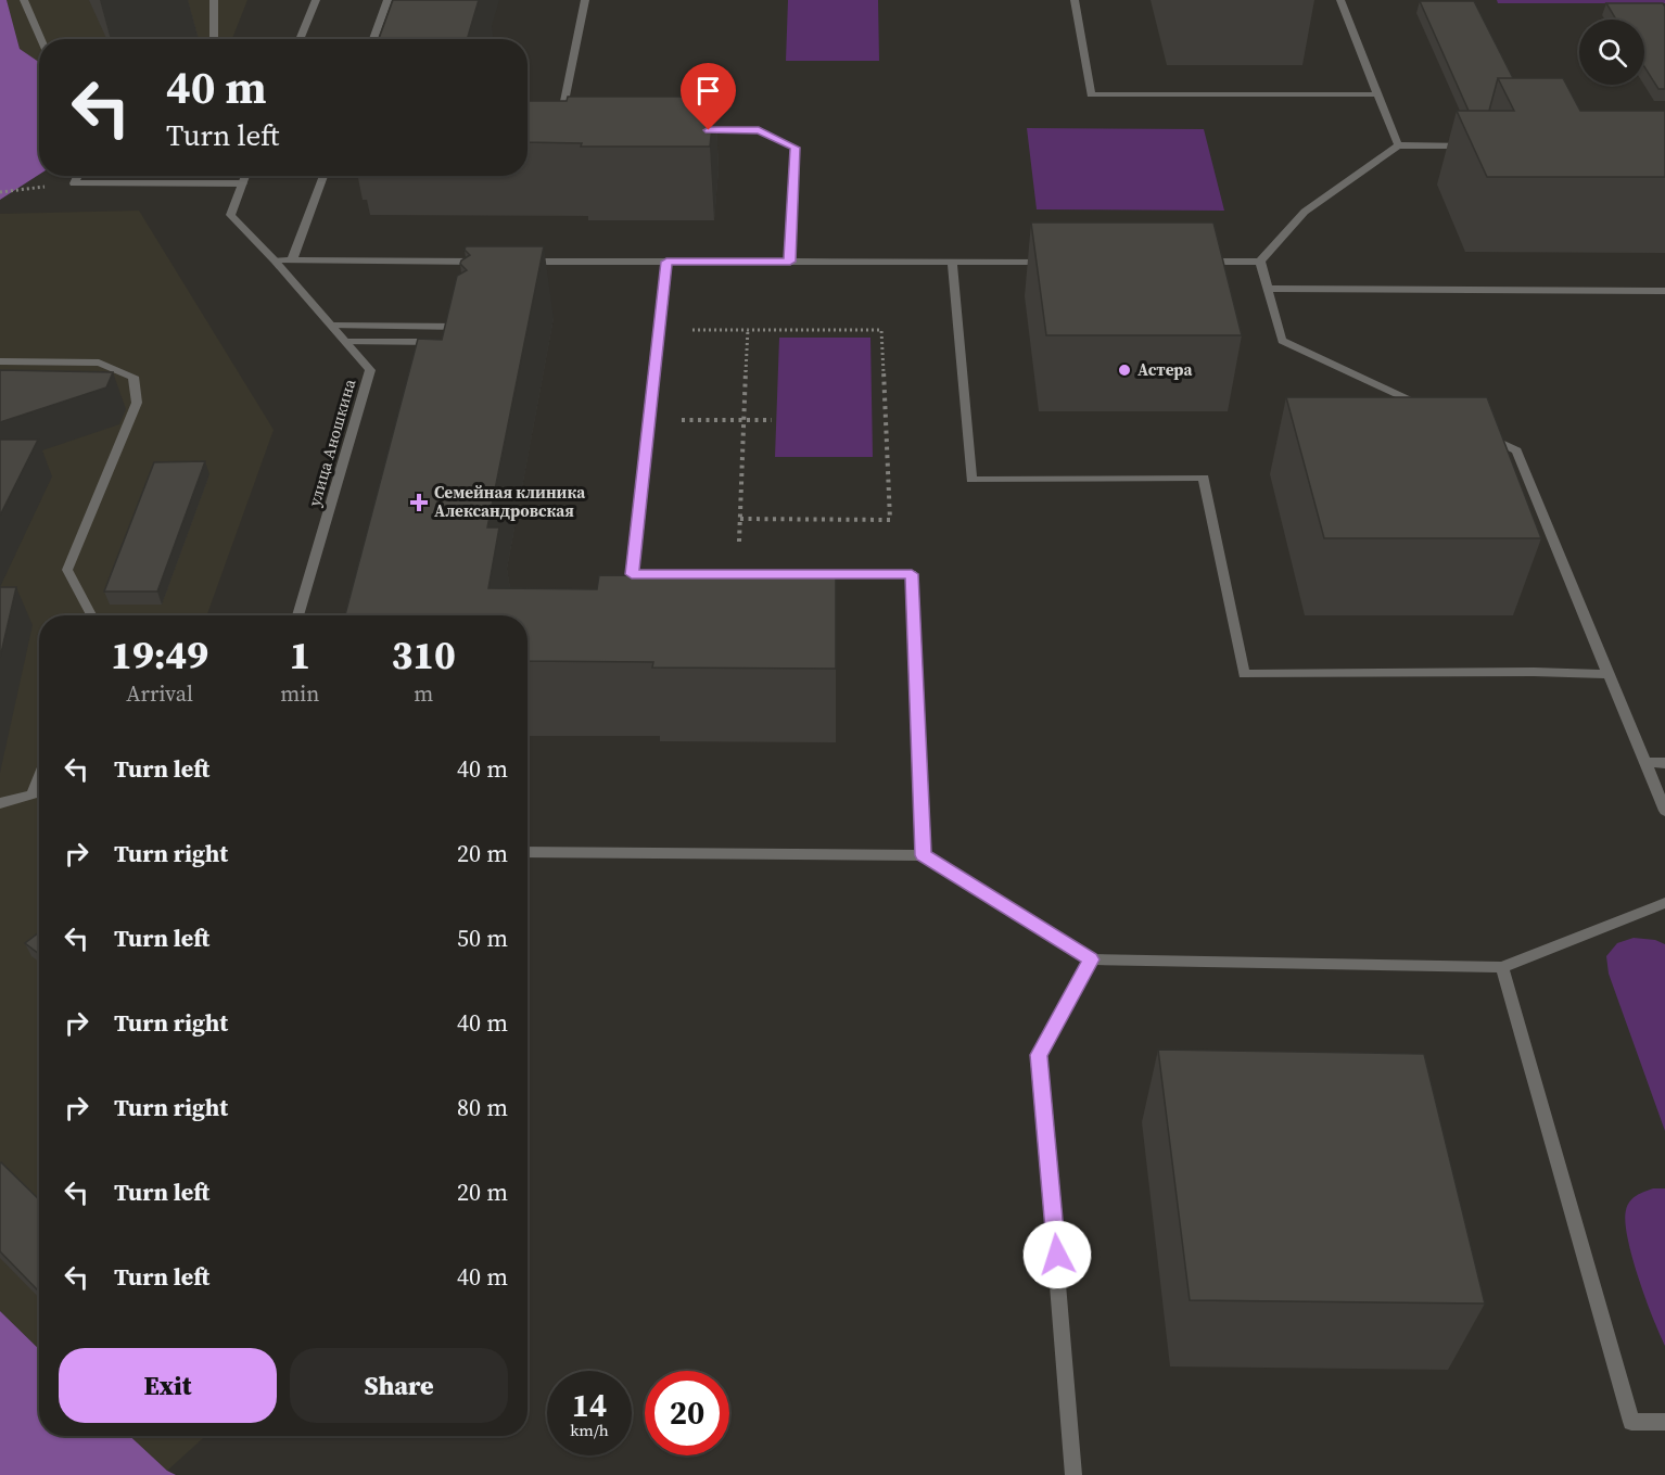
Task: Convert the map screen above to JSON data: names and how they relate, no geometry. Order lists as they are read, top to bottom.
{
  "streets": {
    "street": ["улица Аношкина"]
  },
  "places": {
    "other": ["Астера"],
    "health": ["Семейная клиника Александровская"]
  },
  "page": {
    "turn": ["40 m", "Turn left"],
    "eta": [
      "19:49",
      "Arrival",
      "1",
      "min",
      "310",
      "m"
    ],
    "list": [
      {
        "name": "Turn left",
        "value": "40 m"
      },
      {
        "name": "Turn right",
        "value": "20 m"
      },
      {
        "name": "Turn left",
        "value": "50 m"
      },
      {
        "name": "Turn right",
        "value": "40 m"
      },
      {
        "name": "Turn right",
        "value": "80 m"
      },
      {
        "name": "Turn left",
        "value": "20 m"
      },
      {
        "name": "Turn left",
        "value": "40 m"
      }
    ],
    "buttons": ["Exit", "Share"],
    "speed": "14 km/h",
    "limit": "20"
  }
}
